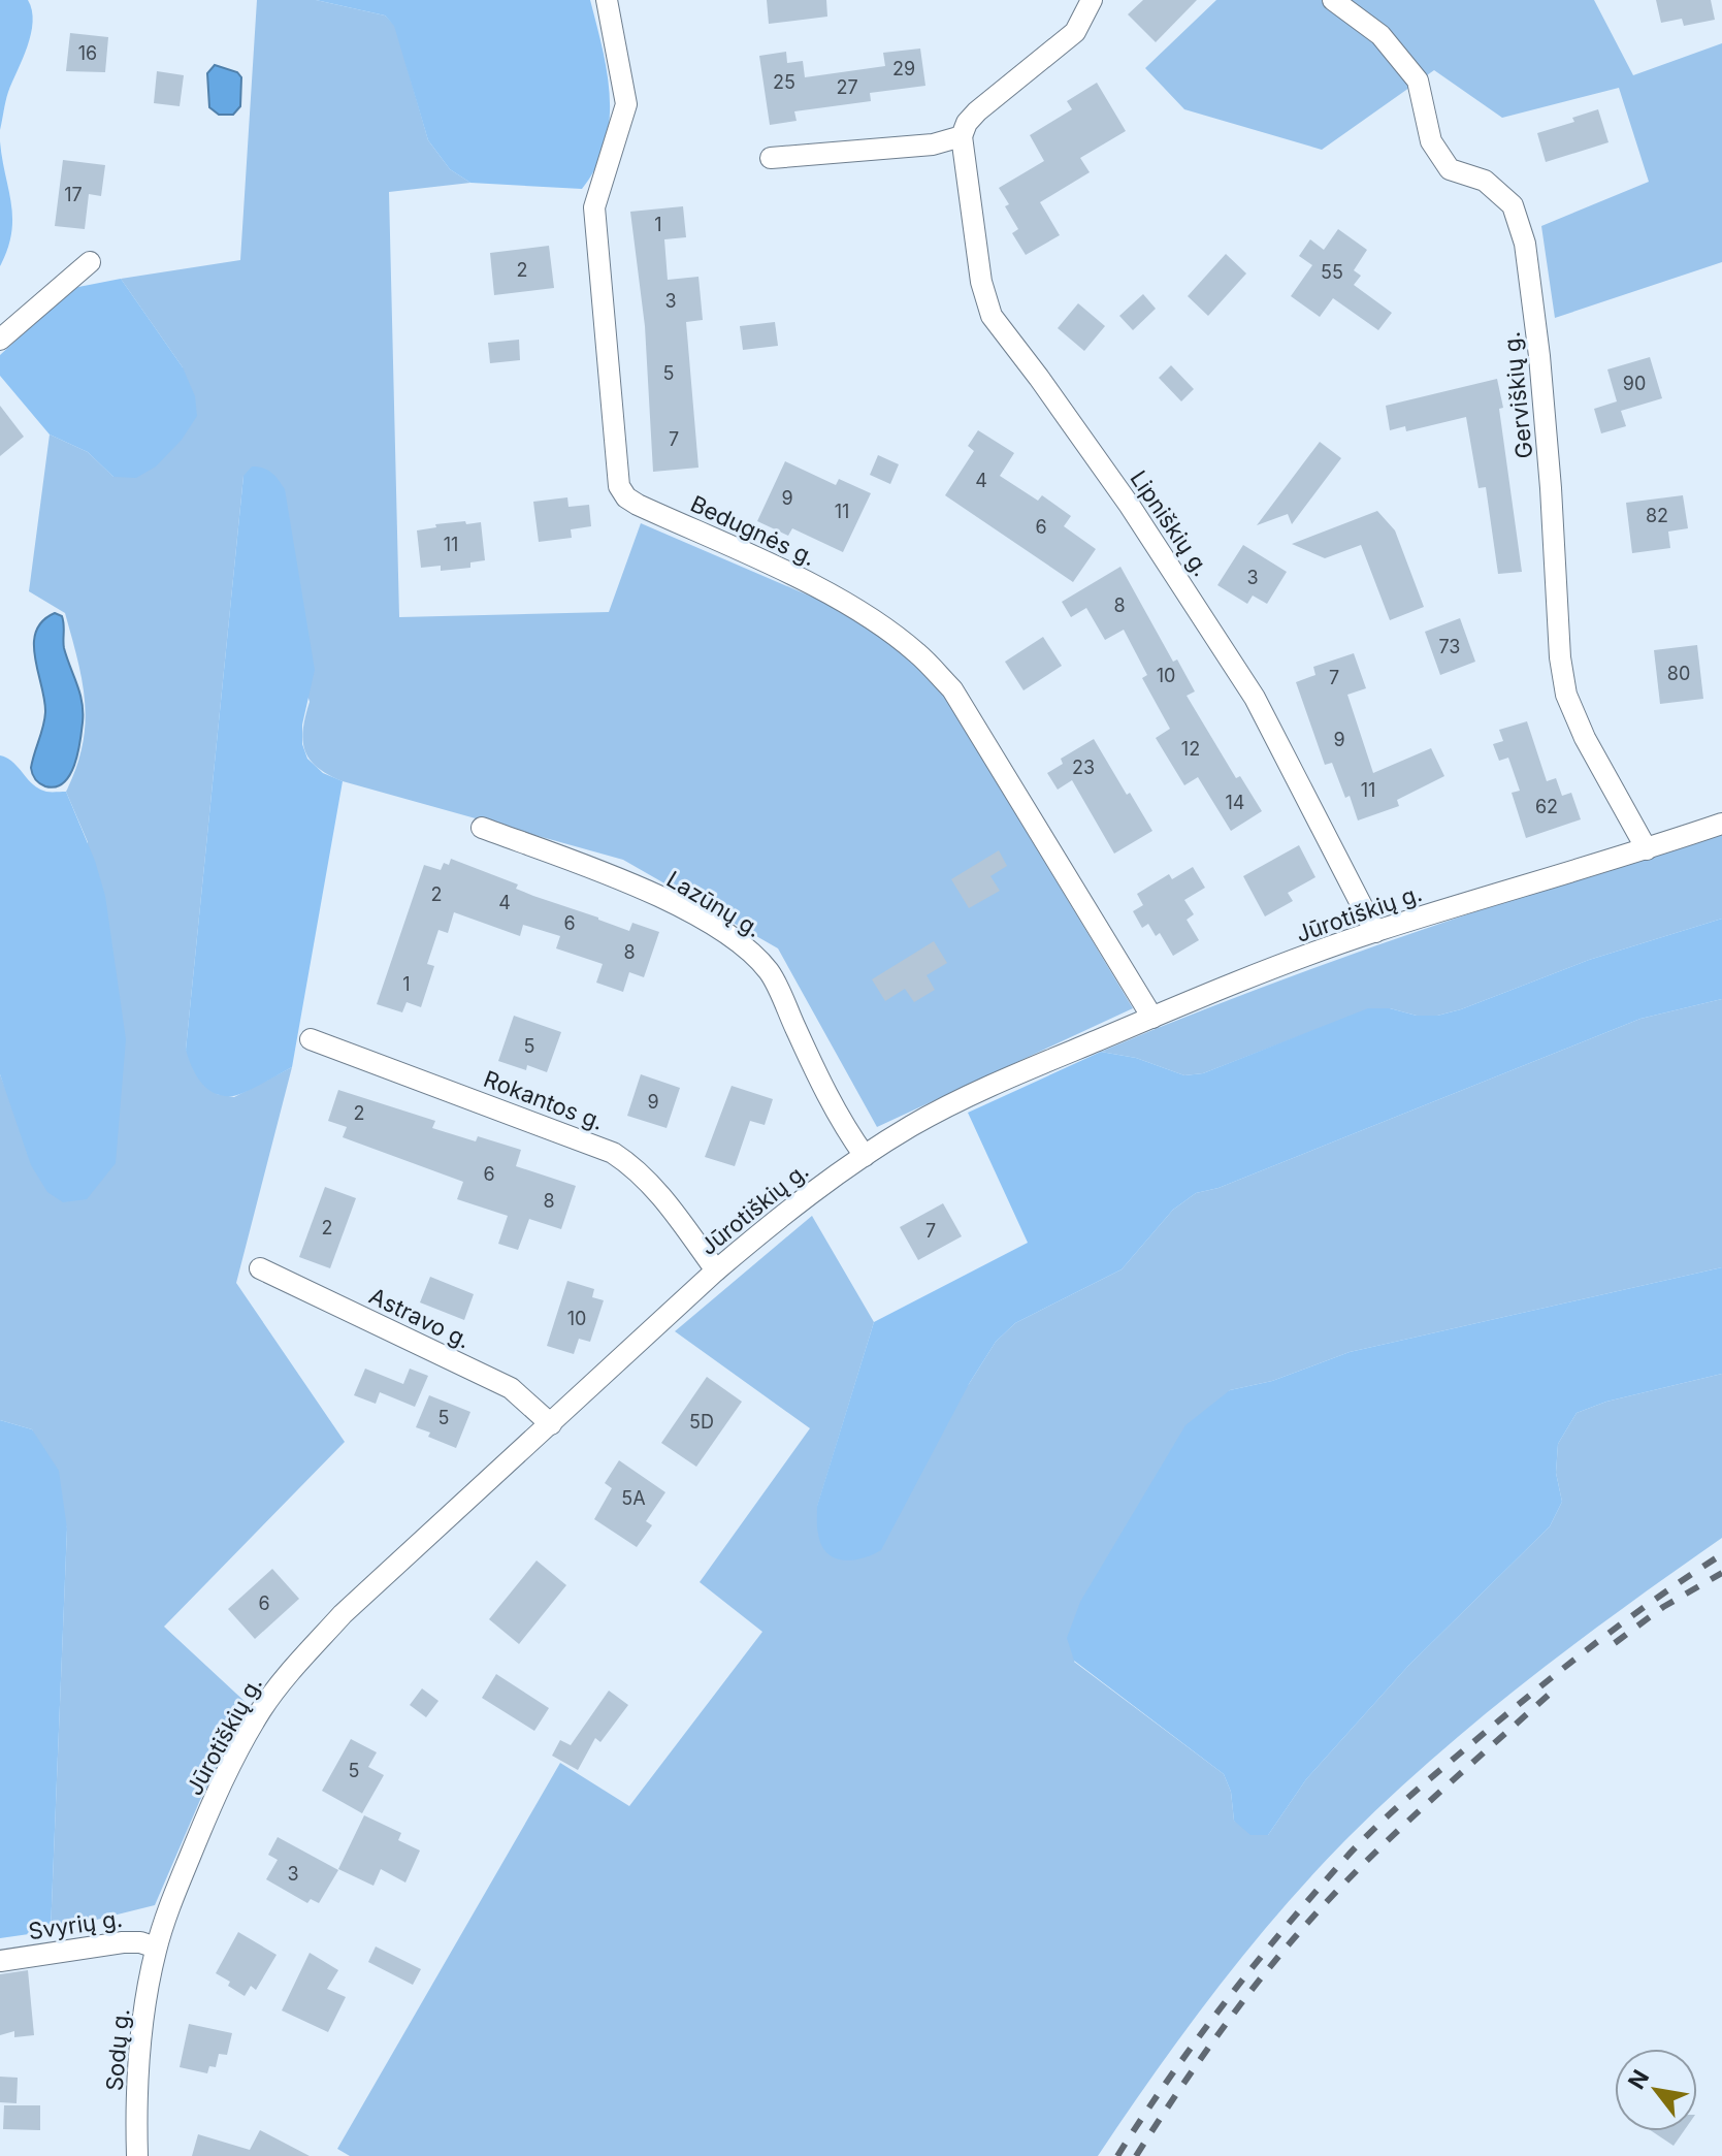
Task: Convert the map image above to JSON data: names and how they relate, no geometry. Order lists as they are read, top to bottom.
{
  "streets": {
    "street": [
      "Gerviškių g.",
      "Lipniškių g.",
      "Bedugnės g.",
      "Lazūnų g.",
      "Jūrotiškių g.",
      "Rokantos g.",
      "Astravo g.",
      "Svyrių g.",
      "Sodų g."
    ]
  },
  "crossings": [
    ["Gerviškių g.", "Jūrotiškių g."],
    ["Lipniškių g.", "Jūrotiškių g."],
    ["Bedugnės g.", "Jūrotiškių g."],
    ["Lazūnų g.", "Jūrotiškių g."],
    ["Jūrotiškių g.", "Rokantos g."],
    ["Jūrotiškių g.", "Astravo g."],
    ["Jūrotiškių g.", "Svyrių g."],
    ["Jūrotiškių g.", "Sodų g."],
    ["Svyrių g.", "Sodų g."]
  ],
  "house_numbers": [
    "16",
    "29",
    "25",
    "27",
    "17",
    "1",
    "2",
    "55",
    "3",
    "5",
    "90",
    "7",
    "4",
    "9",
    "11",
    "82",
    "6",
    "11",
    "3",
    "8",
    "73",
    "80",
    "10",
    "7",
    "9",
    "12",
    "23",
    "11",
    "14",
    "62",
    "2",
    "4",
    "6",
    "8",
    "1",
    "5",
    "9",
    "2",
    "6",
    "8",
    "2",
    "7",
    "10",
    "5",
    "5D",
    "5A",
    "6",
    "5",
    "3"
  ],
  "north": "top left"
}
